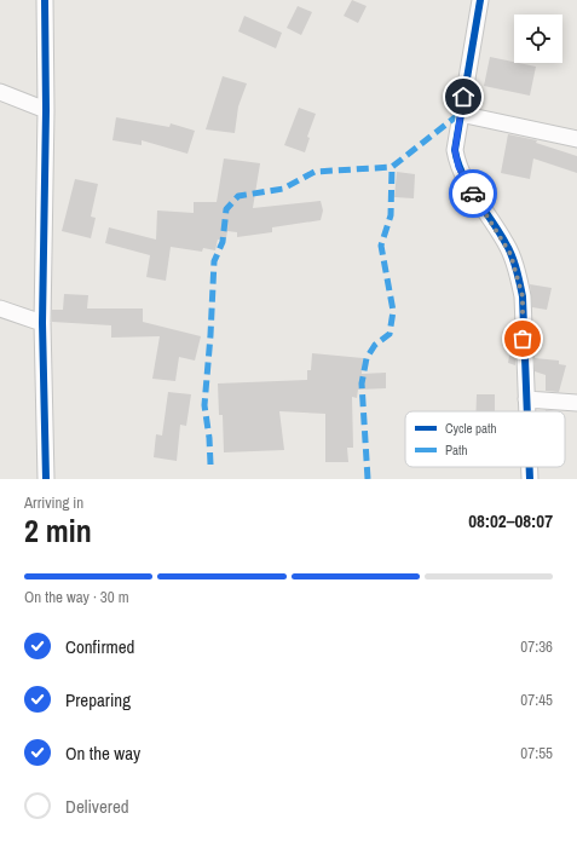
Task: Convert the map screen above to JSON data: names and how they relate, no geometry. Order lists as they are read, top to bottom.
{
  "legend": ["Cycle path", "Path"],
  "page": {
    "heading": ["2 min", "Arriving in", "08:02–08:07"],
    "bar": "On the way · 30 m",
    "list": [
      ["Confirmed", "07:36"],
      ["Preparing", "07:45"],
      ["On the way", "07:55"],
      "Delivered"
    ]
  }
}
